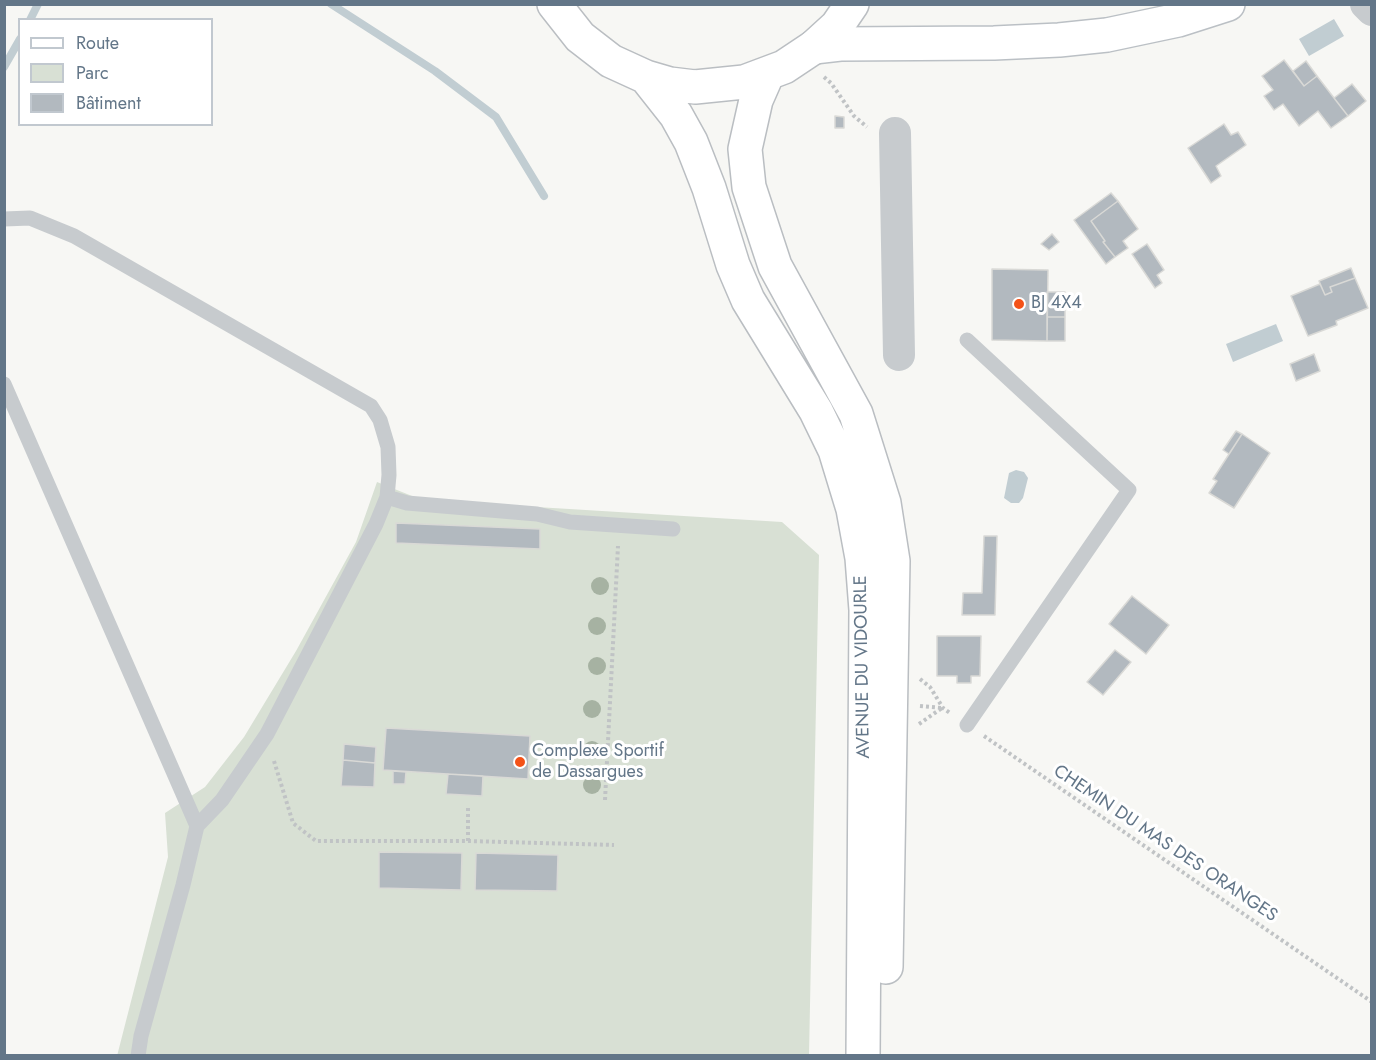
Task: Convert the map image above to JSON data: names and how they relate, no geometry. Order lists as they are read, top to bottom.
{
  "streets": {
    "main road": ["AVENUE DU VIDOURLE"],
    "path": ["CHEMIN DU MAS DES ORANGES"]
  },
  "places": ["BJ 4X4", "Complexe Sportif de Dassargues"],
  "legend": ["Route", "Parc", "Bâtiment"]
}
